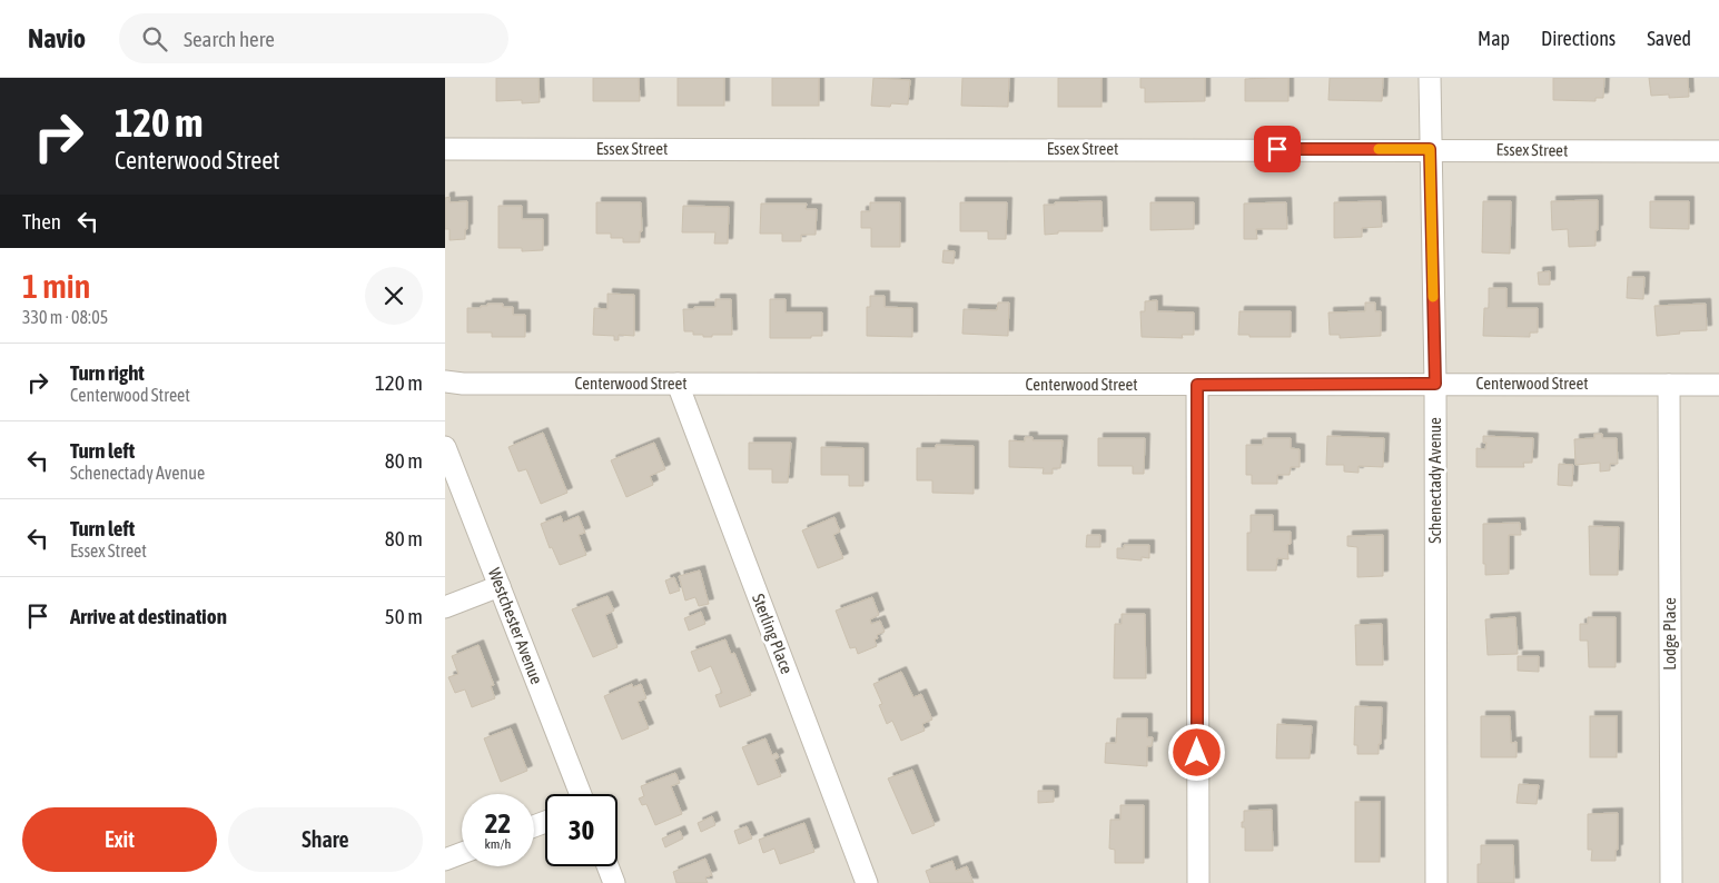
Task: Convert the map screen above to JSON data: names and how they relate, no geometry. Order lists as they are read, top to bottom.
{
  "streets": {
    "street": [
      "Essex Street",
      "Centerwood Street",
      "Schenectady Avenue",
      "Westchester Avenue",
      "Sterling Place",
      "Lodge Place"
    ]
  },
  "crossings": [
    ["Essex Street", "Schenectady Avenue"],
    ["Centerwood Street", "Schenectady Avenue"],
    ["Centerwood Street", "Sterling Place"],
    ["Centerwood Street", "Lodge Place"]
  ],
  "page": {
    "header": "Navio",
    "search": "Search here",
    "nav": ["Map", "Directions", "Saved"],
    "turn": ["120 m", "Centerwood Street"],
    "then": "Then",
    "heading": ["1 min", "330 m · 08:05"],
    "list": [
      {
        "name": "Turn right",
        "note": "Centerwood Street",
        "value": "120 m"
      },
      {
        "name": "Turn left",
        "note": "Schenectady Avenue",
        "value": "80 m"
      },
      {
        "name": "Turn left",
        "note": "Essex Street",
        "value": "80 m"
      },
      {
        "name": "Arrive at destination",
        "value": "50 m"
      }
    ],
    "speed": "22 km/h",
    "limit": "30",
    "buttons": ["Exit", "Share"]
  }
}
